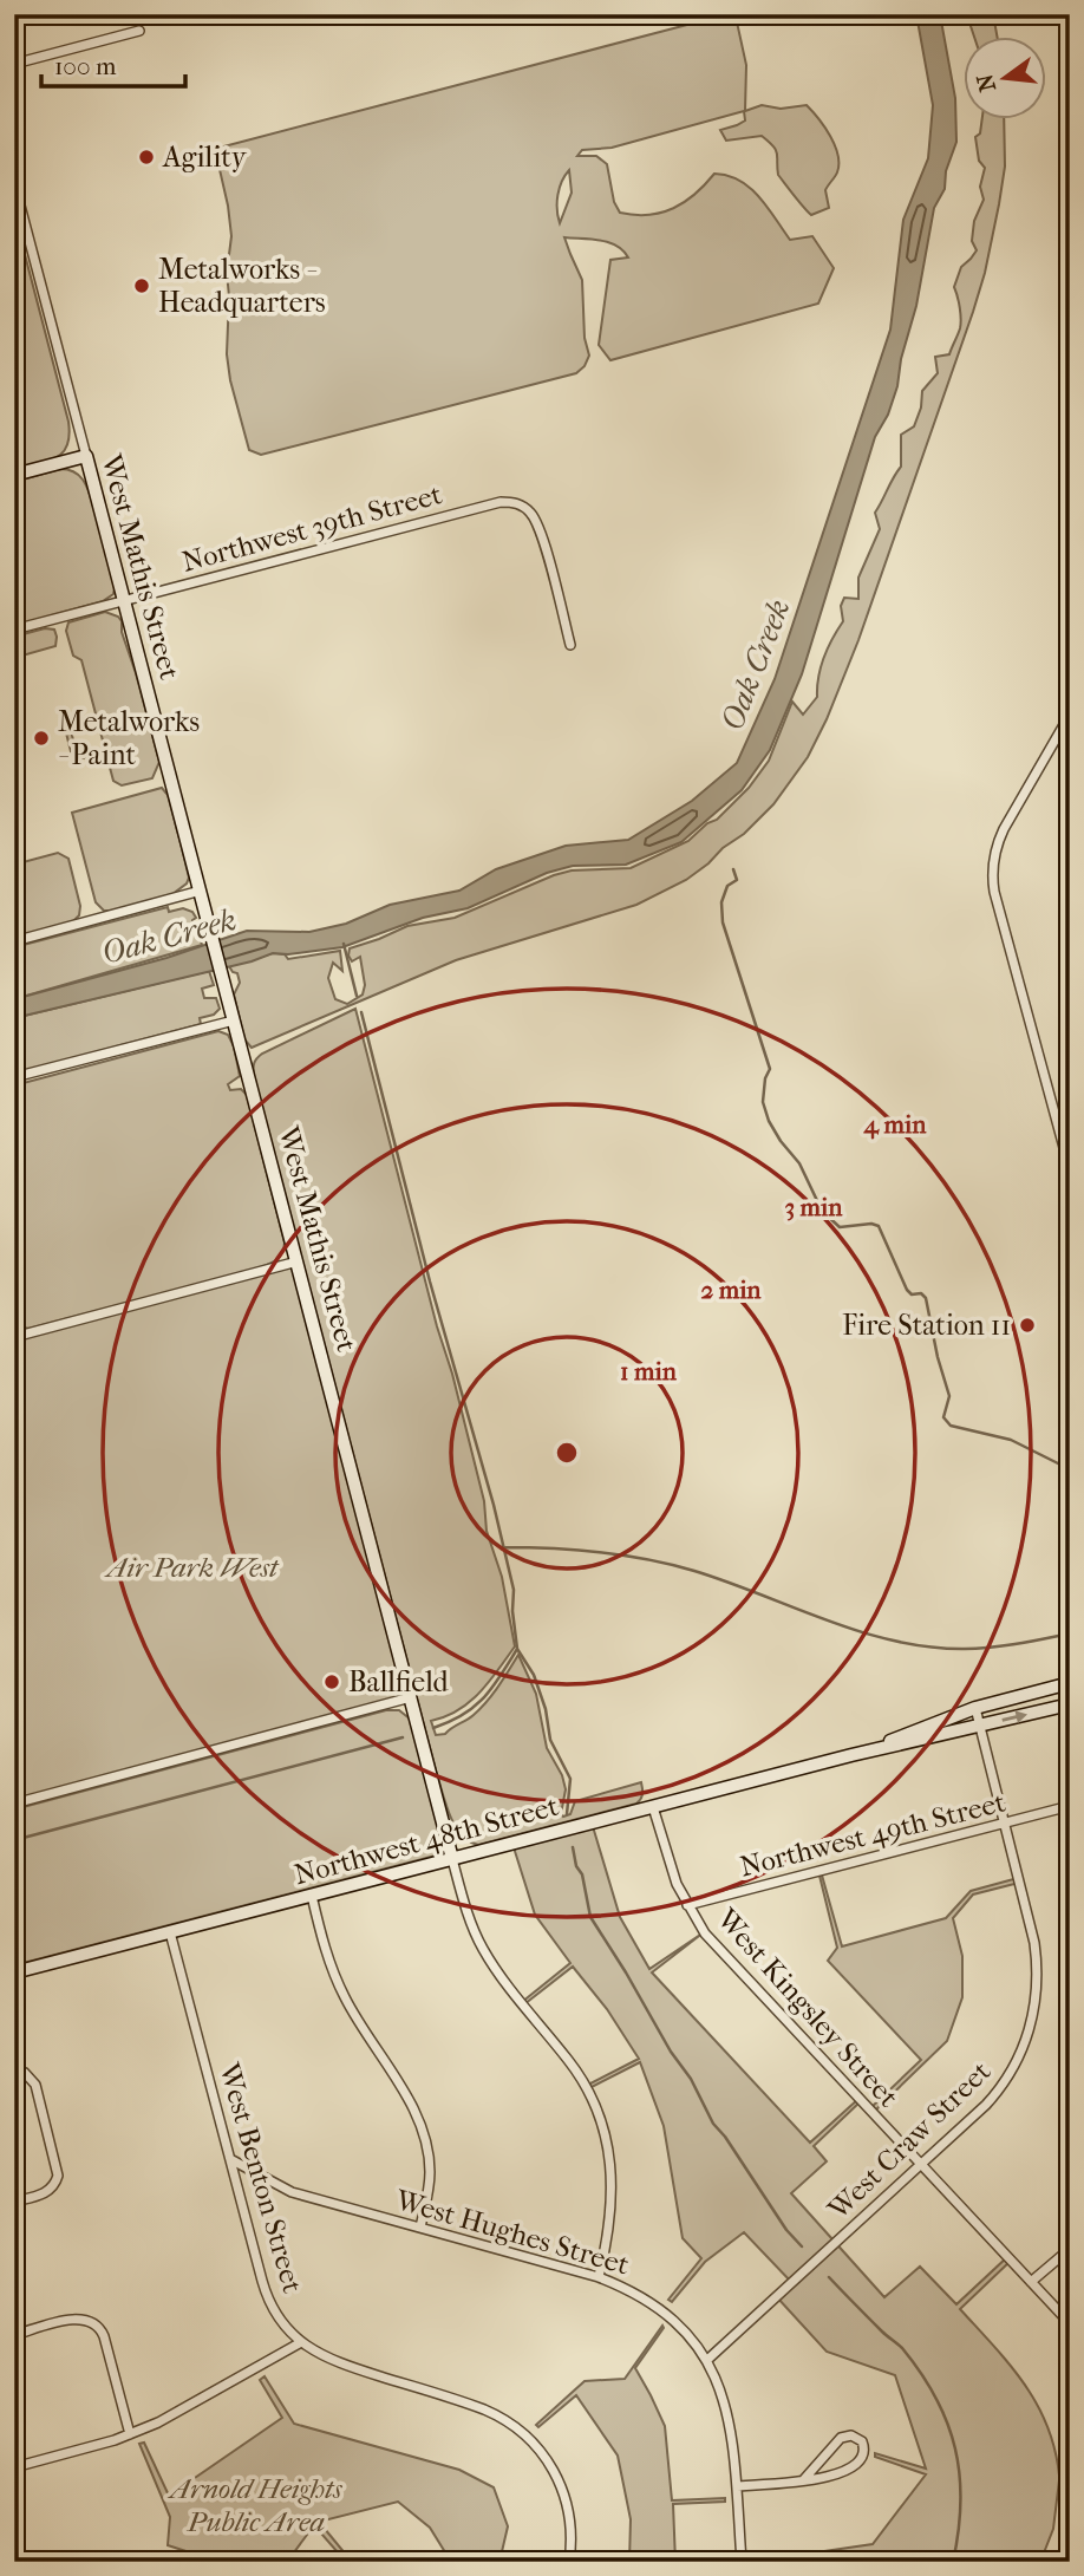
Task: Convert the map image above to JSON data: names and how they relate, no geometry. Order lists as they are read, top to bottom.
{
  "streets": {
    "street": [
      "Northwest 39th Street",
      "West Mathis Street",
      "Northwest 49th Street",
      "Northwest 48th Street",
      "West Kingsley Street",
      "West Craw Street",
      "West Benton Street",
      "West Hughes Street"
    ]
  },
  "crossings": [
    ["Northwest 39th Street", "West Mathis Street"],
    ["West Mathis Street", "Northwest 48th Street"],
    ["West Mathis Street", "West Hughes Street"],
    ["Northwest 49th Street", "West Kingsley Street"],
    ["Northwest 49th Street", "West Craw Street"],
    ["Northwest 48th Street", "West Kingsley Street"],
    ["Northwest 48th Street", "West Craw Street"],
    ["Northwest 48th Street", "West Benton Street"],
    ["West Kingsley Street", "West Craw Street"],
    ["West Craw Street", "West Hughes Street"],
    ["West Benton Street", "West Hughes Street"]
  ],
  "water": ["Oak Creek"],
  "parks": ["Air Park West", "Arnold Heights Public Area"],
  "places": [
    "Agility",
    "Metalworks - Headquarters",
    "Metalworks - Paint",
    "Fire Station 11",
    "Ballfield"
  ],
  "scale_bar": "100 m",
  "north": "left",
  "rings": [
    "4 min",
    "3 min",
    "2 min",
    "1 min"
  ]
}
